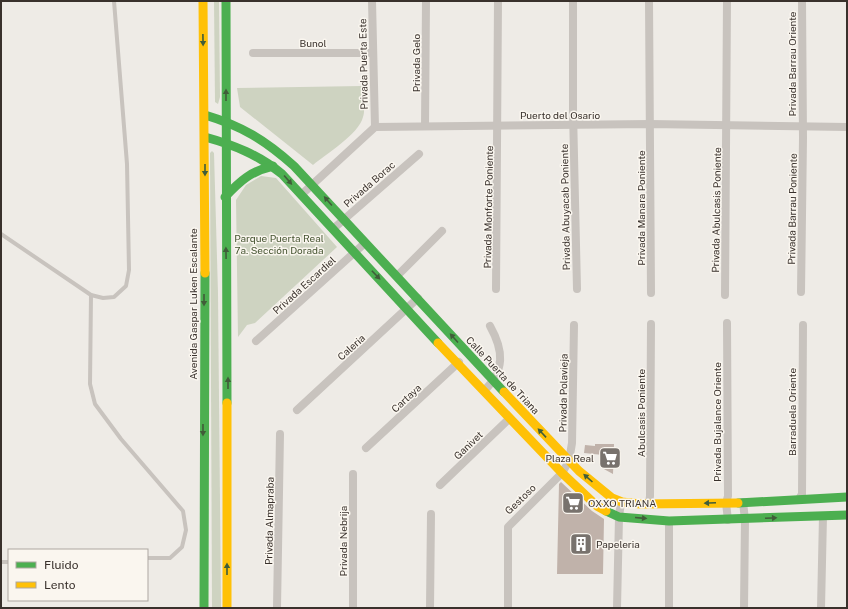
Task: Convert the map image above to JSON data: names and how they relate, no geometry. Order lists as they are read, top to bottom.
{
  "streets": {
    "street": [
      "Bunol",
      "Privada Gelo",
      "Privada Puerta Este",
      "Privada Barrau Oriente",
      "Puerto del Osario",
      "Privada Borac",
      "Privada Monforte Poniente",
      "Privada Abuyacab Poniente",
      "Privada Manara Poniente",
      "Privada Barrau Poniente",
      "Privada Abulcasis Poniente",
      "Privada Escardiel",
      "Avenida Gaspar Luken Escalante",
      "Caleria",
      "Calle Puerta de Triana",
      "Privada Polavieja",
      "Cartaya",
      "Barraduela Oriente",
      "Abulcasis Poniente",
      "Privada Bujalance Oriente",
      "Ganivet",
      "Gestoso",
      "Privada Almapraba",
      "Privada Nebrija"
    ]
  },
  "crossings": [
    ["Bunol", "Privada Puerta Este"],
    ["Privada Gelo", "Puerto del Osario"],
    ["Privada Puerta Este", "Puerto del Osario"],
    ["Privada Barrau Oriente", "Puerto del Osario"],
    ["Privada Barrau Oriente", "Privada Barrau Poniente"],
    ["Puerto del Osario", "Privada Monforte Poniente"],
    ["Puerto del Osario", "Privada Abuyacab Poniente"],
    ["Puerto del Osario", "Privada Manara Poniente"],
    ["Puerto del Osario", "Privada Barrau Poniente"],
    ["Puerto del Osario", "Privada Abulcasis Poniente"],
    ["Privada Borac", "Calle Puerta de Triana"],
    ["Privada Escardiel", "Calle Puerta de Triana"],
    ["Avenida Gaspar Luken Escalante", "Calle Puerta de Triana"],
    ["Caleria", "Calle Puerta de Triana"],
    ["Calle Puerta de Triana", "Privada Polavieja"],
    ["Calle Puerta de Triana", "Barraduela Oriente"],
    ["Calle Puerta de Triana", "Abulcasis Poniente"],
    ["Calle Puerta de Triana", "Privada Bujalance Oriente"],
    ["Calle Puerta de Triana", "Gestoso"],
    ["Privada Polavieja", "Gestoso"]
  ],
  "parks": ["Parque Puerta Real 7a. Sección Dorada"],
  "places": {
    "supermarket": ["Plaza Real", "OXXO TRIANA"],
    "building": ["Papeleria"]
  },
  "legend": ["Fluido", "Lento"]
}
